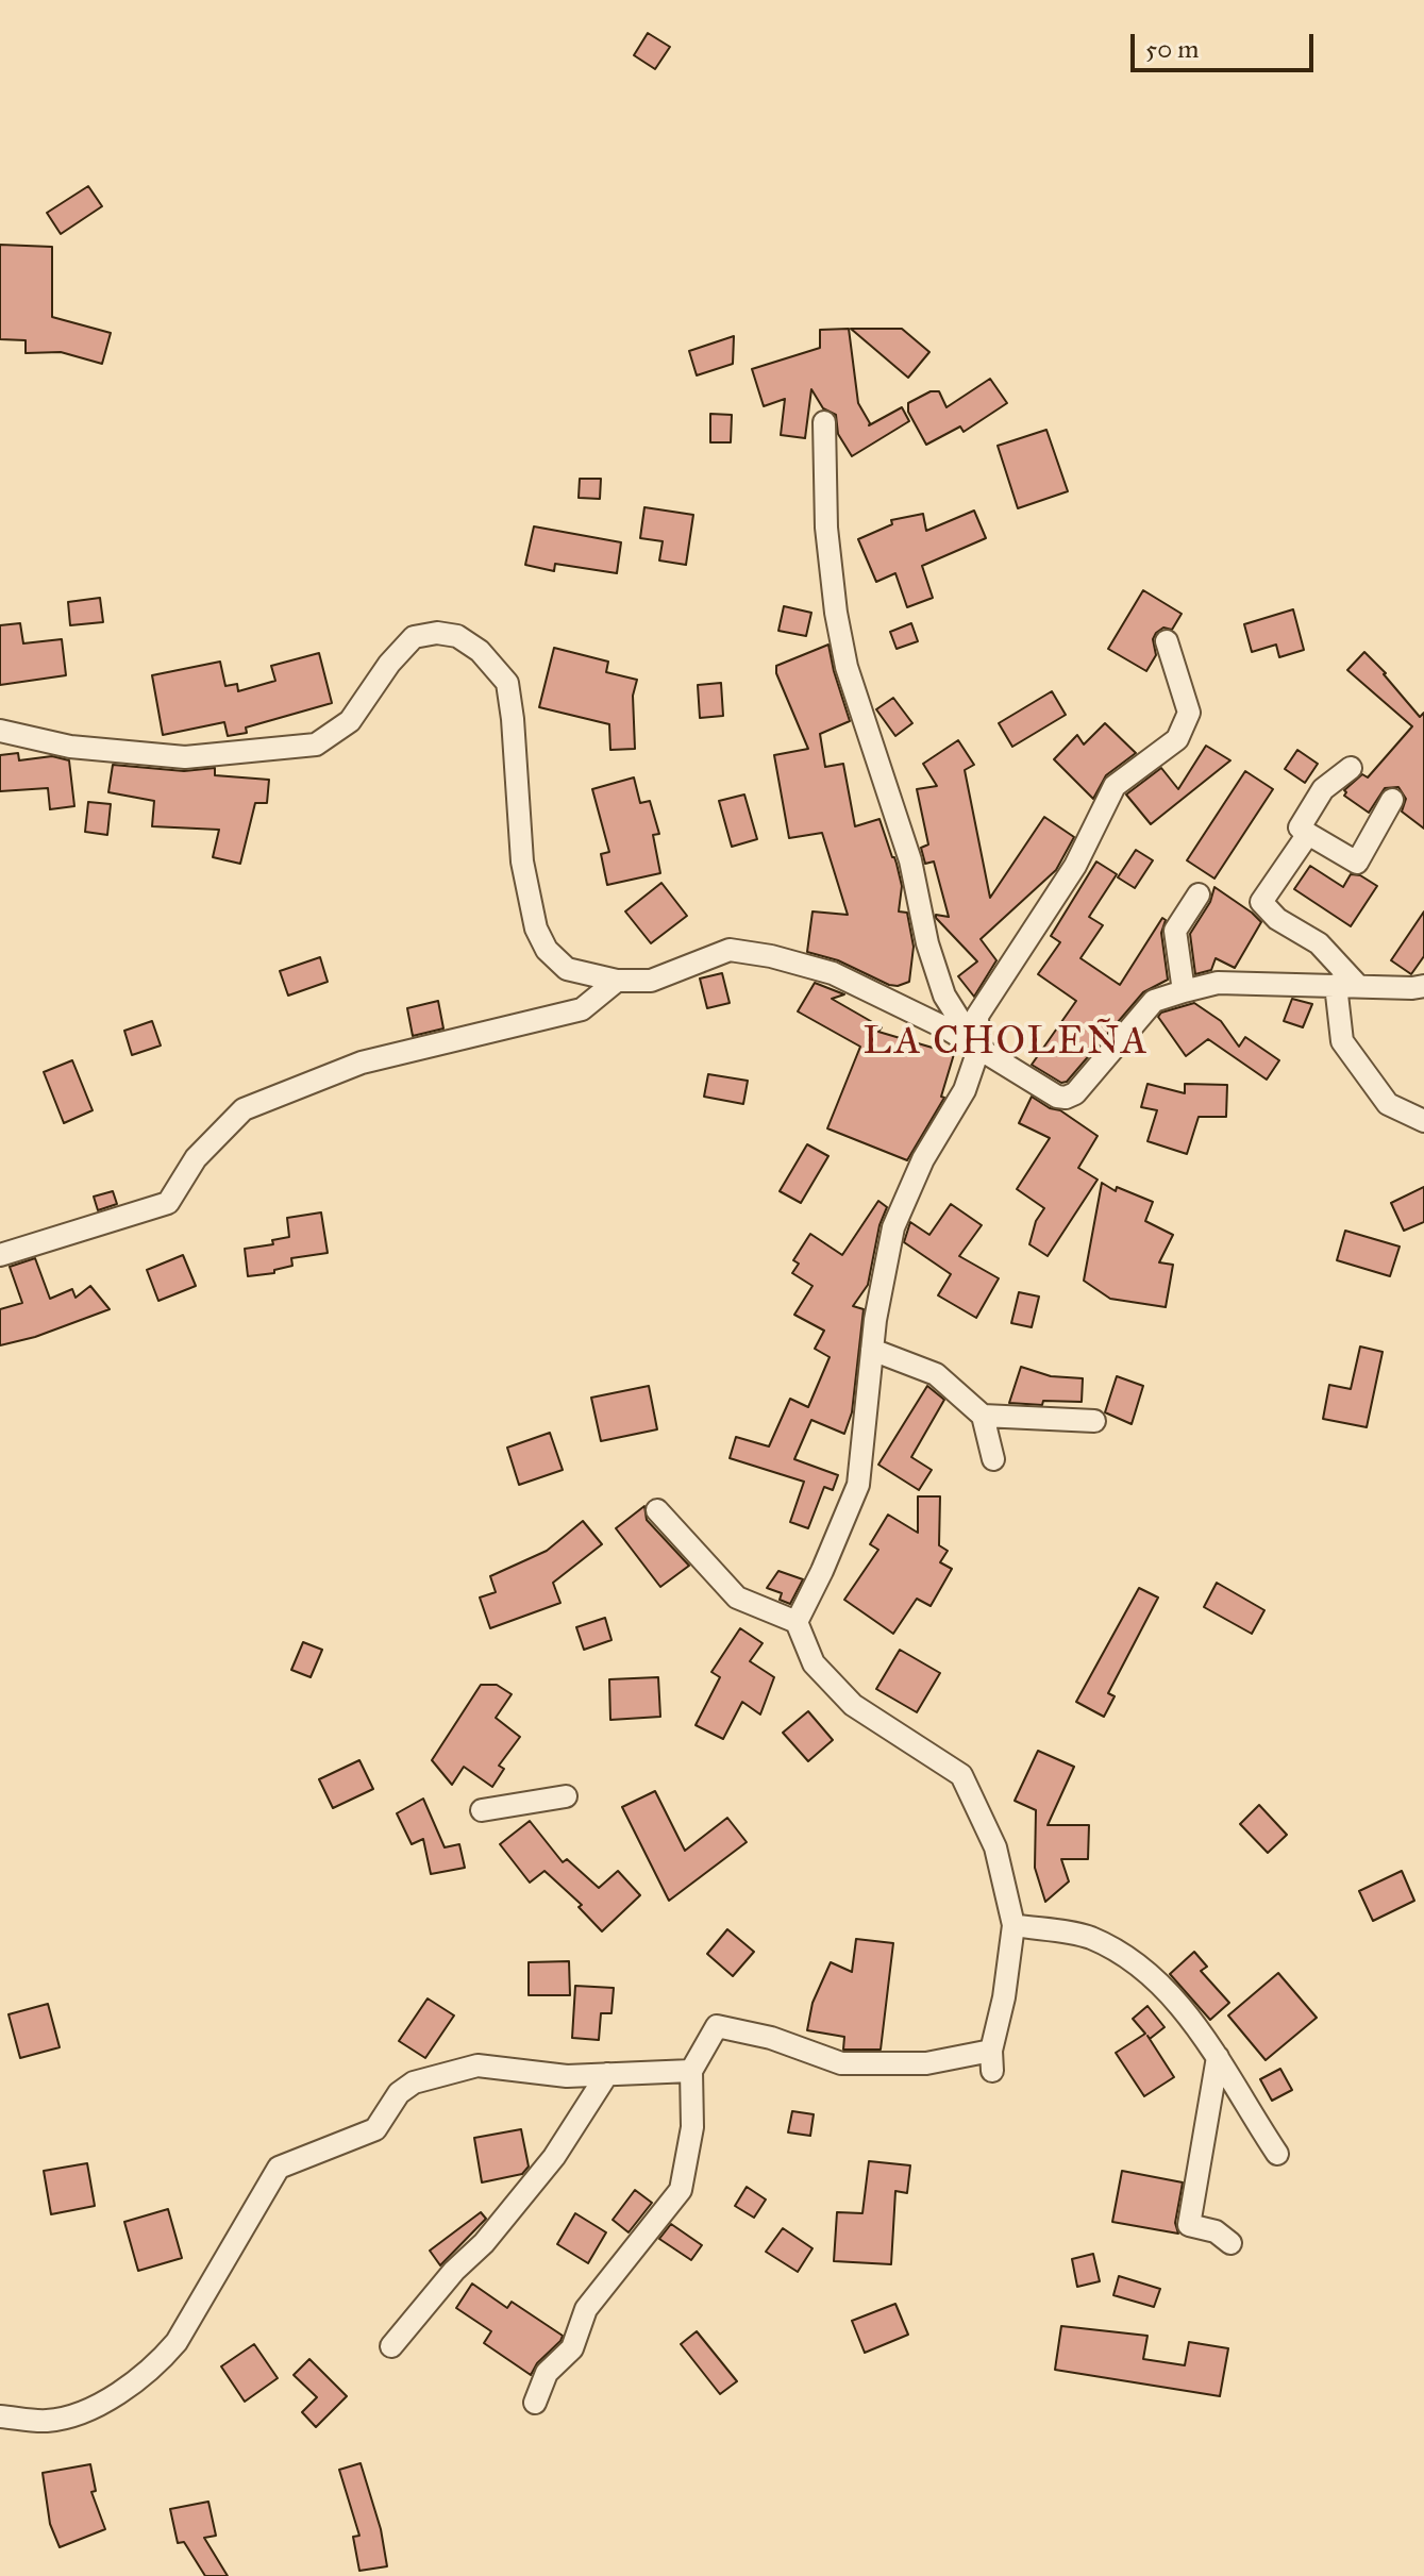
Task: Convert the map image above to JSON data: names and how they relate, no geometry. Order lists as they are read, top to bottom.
{
  "districts": ["LA CHOLEÑA"],
  "scale_bar": "50 m"
}
